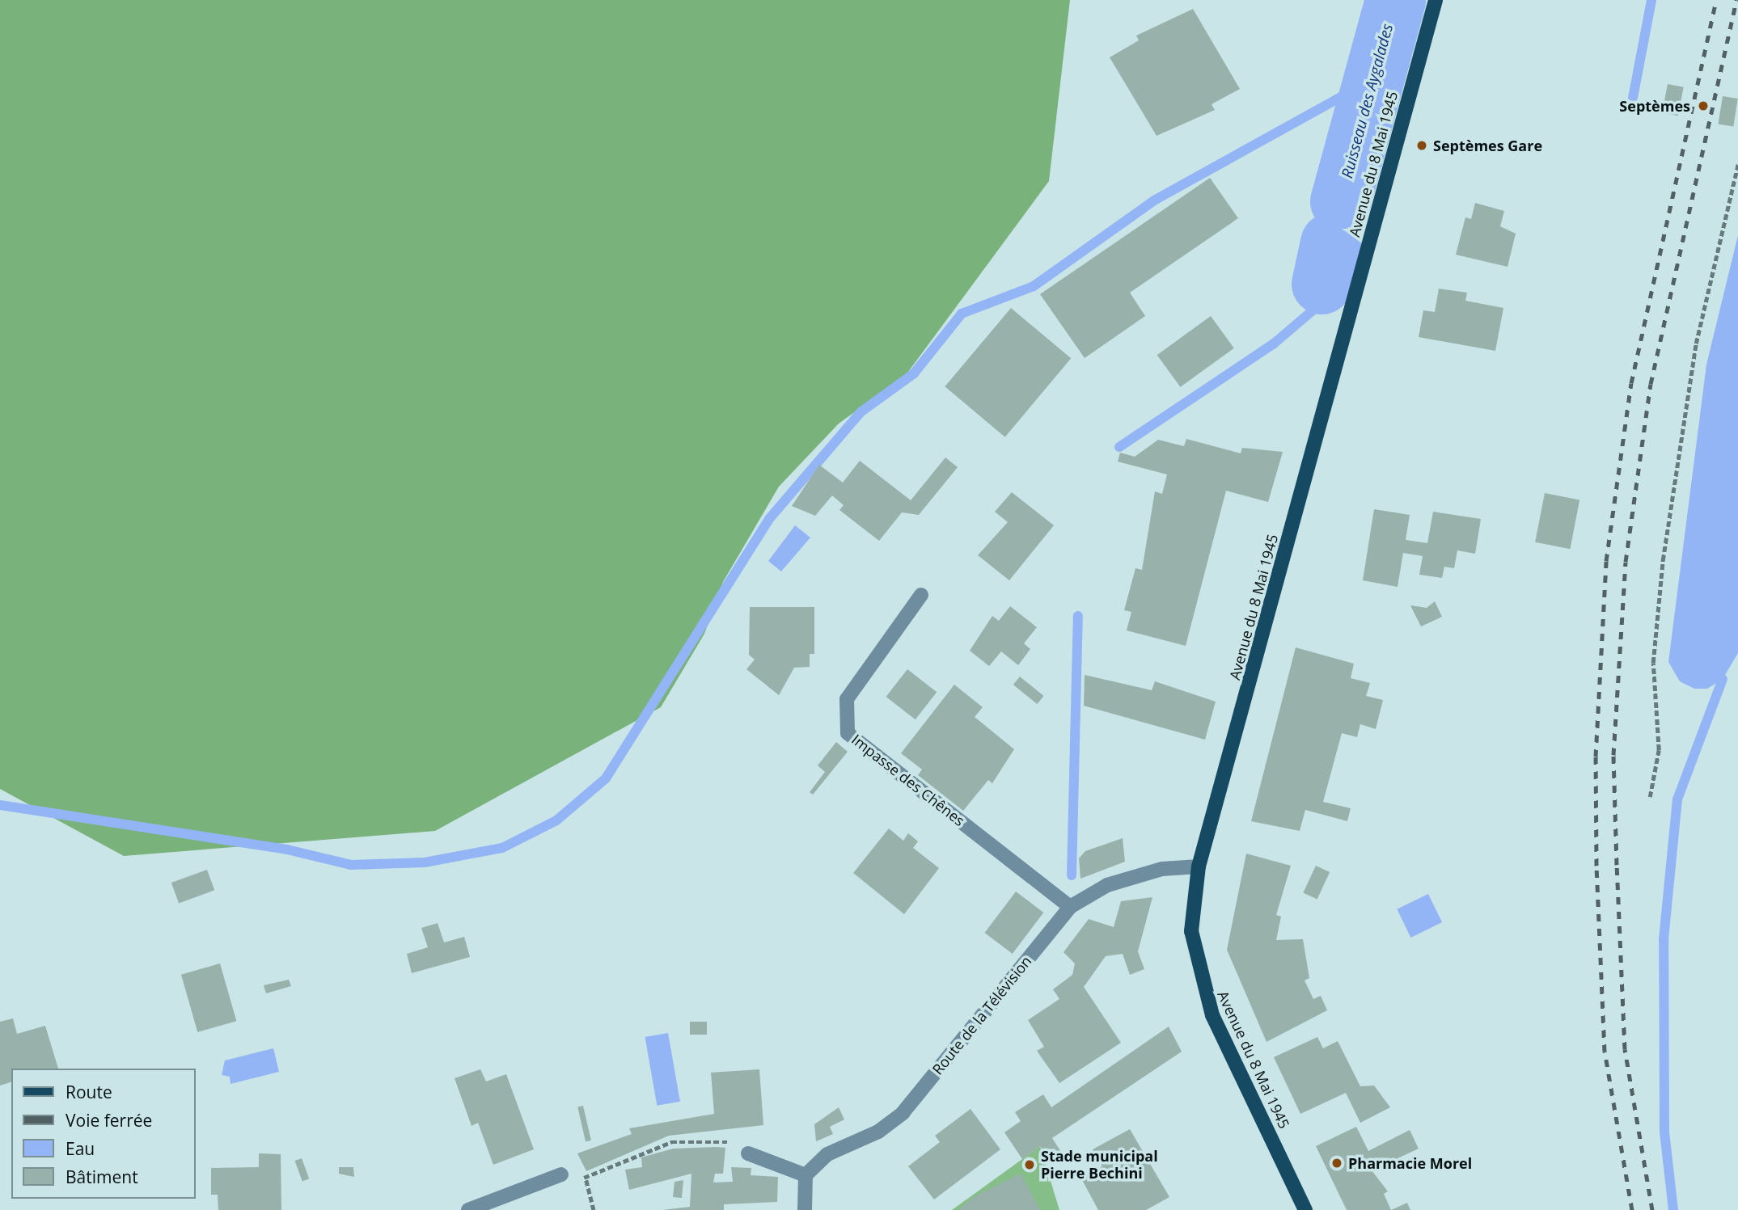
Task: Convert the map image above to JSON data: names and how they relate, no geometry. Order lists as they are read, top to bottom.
{
  "streets": {
    "main road": ["Avenue du 8 Mai 1945"],
    "street": ["Impasse des Chênes", "Route de la Télévision"]
  },
  "crossings": [
    ["Avenue du 8 Mai 1945", "Route de la Télévision"],
    ["Impasse des Chênes", "Route de la Télévision"]
  ],
  "water": ["Ruisseau des Aygalades"],
  "places": [
    "Septèmes",
    "Septèmes Gare",
    "Pharmacie Morel",
    "Stade municipal Pierre Bechini"
  ],
  "legend": [
    "Route",
    "Voie ferrée",
    "Eau",
    "Bâtiment"
  ]
}
